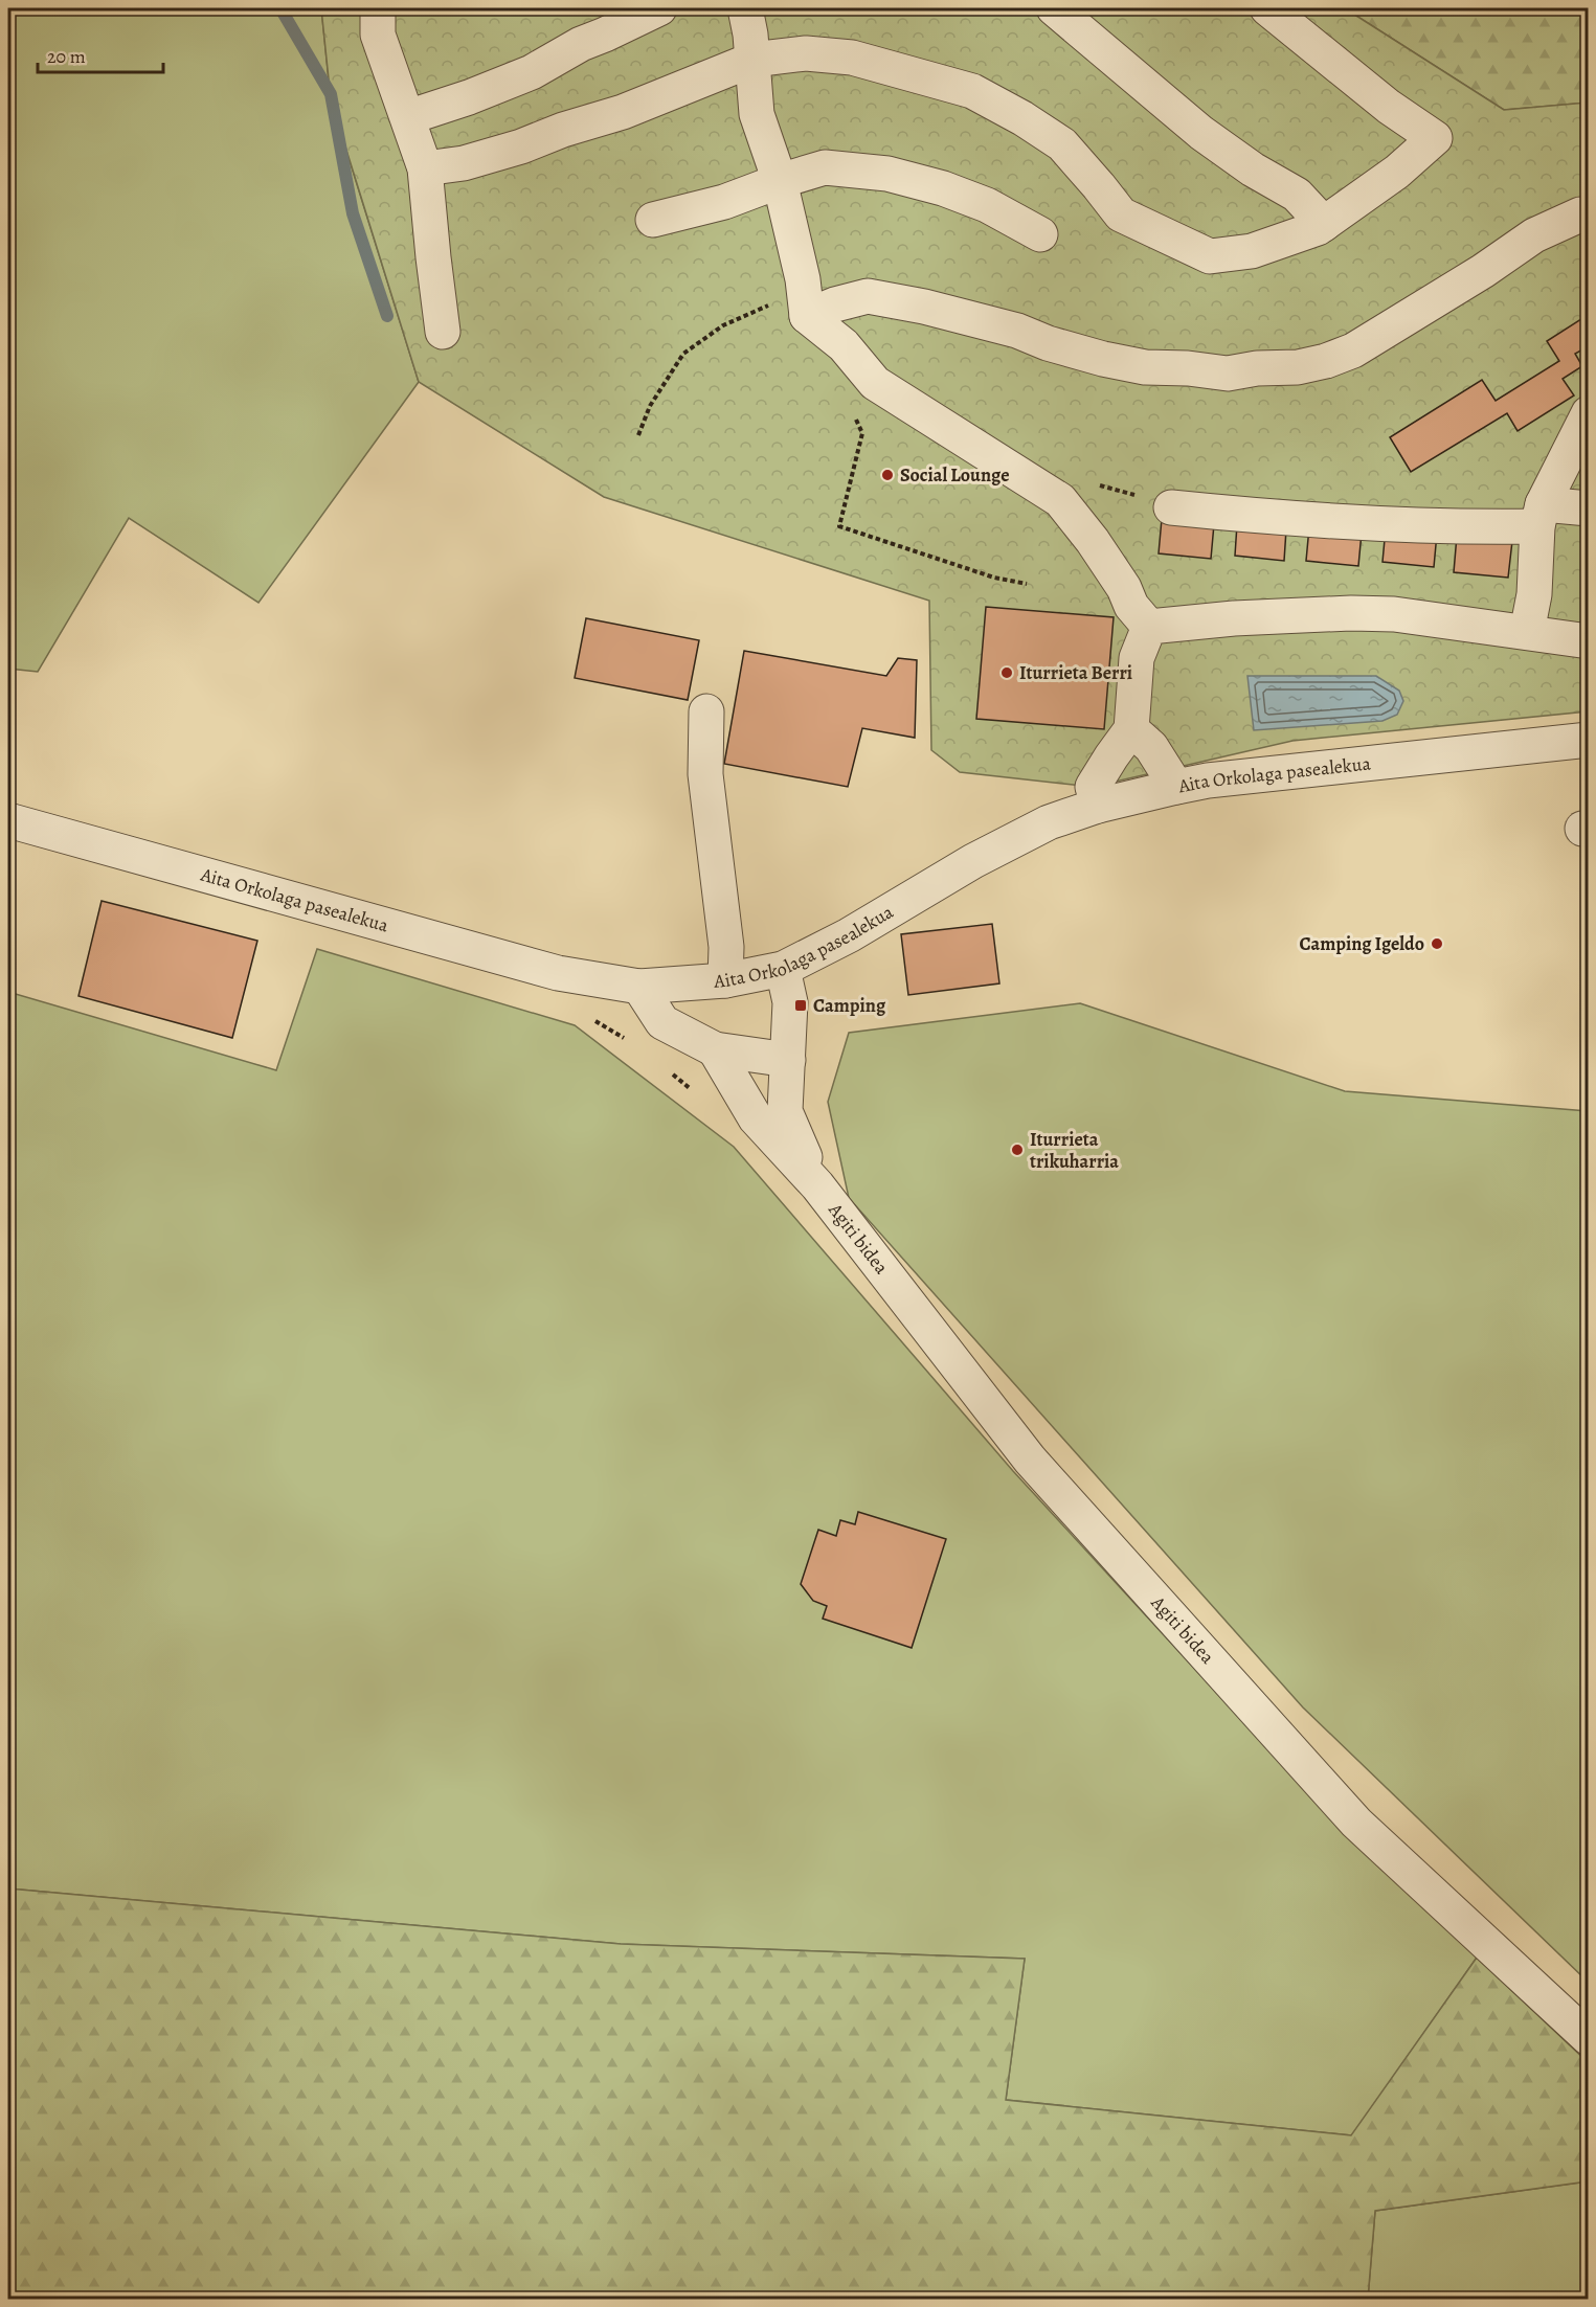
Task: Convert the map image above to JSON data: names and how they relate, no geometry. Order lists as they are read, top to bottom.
{
  "streets": {
    "street": ["Aita Orkolaga pasealekua", "Agiti bidea"]
  },
  "crossings": [
    ["Aita Orkolaga pasealekua", "Agiti bidea"]
  ],
  "places": {
    "other": [
      "Social Lounge",
      "Iturrieta Berri",
      "Camping Igeldo",
      "Iturrieta trikuharria"
    ],
    "transit": ["Camping"]
  },
  "scale_bar": "20 m"
}
